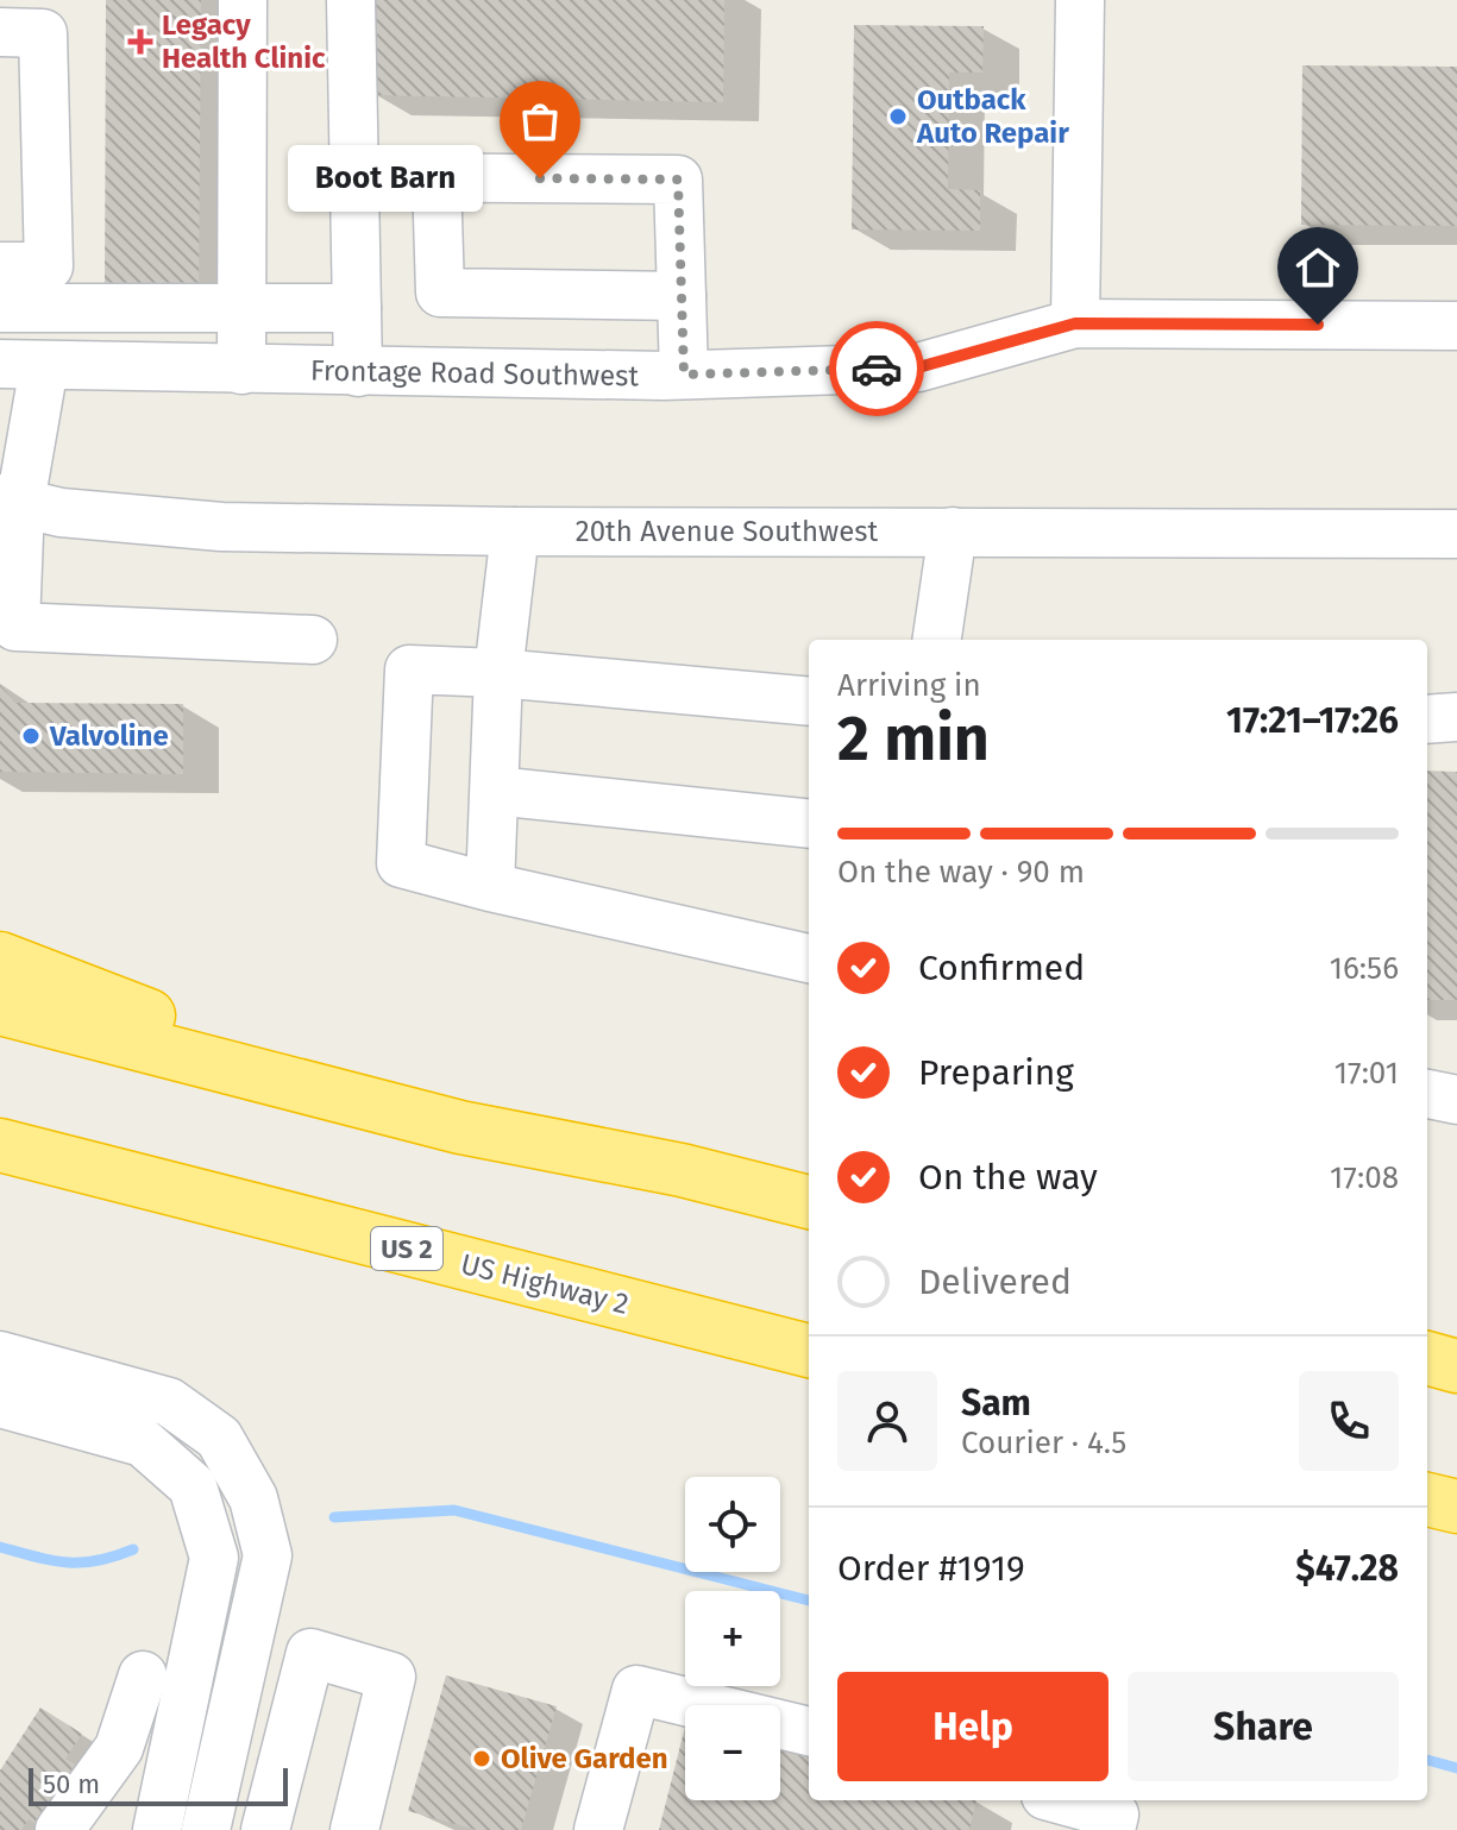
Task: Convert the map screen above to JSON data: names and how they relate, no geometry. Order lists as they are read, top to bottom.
{
  "streets": {
    "highway": ["US 2", "US Highway 2"],
    "street": ["Frontage Road Southwest", "20th Avenue Southwest"]
  },
  "places": {
    "health": ["Legacy Health Clinic"],
    "other": [
      "Outback Auto Repair",
      "Boot Barn",
      "Valvoline",
      "Olive Garden"
    ]
  },
  "scale_bar": "50 m",
  "page": {
    "bubble": "Boot Barn",
    "heading": ["2 min", "Arriving in", "17:21–17:26"],
    "panel": [
      "Sam",
      "Courier · 4.5",
      "Order #1919",
      "$47.28"
    ],
    "bar": "On the way · 90 m",
    "list": [
      ["Confirmed", "16:56"],
      ["Preparing", "17:01"],
      ["On the way", "17:08"],
      "Delivered"
    ],
    "map_buttons": ["+", "−"],
    "buttons": ["Help", "Share"],
    "scale": "50 m"
  }
}
